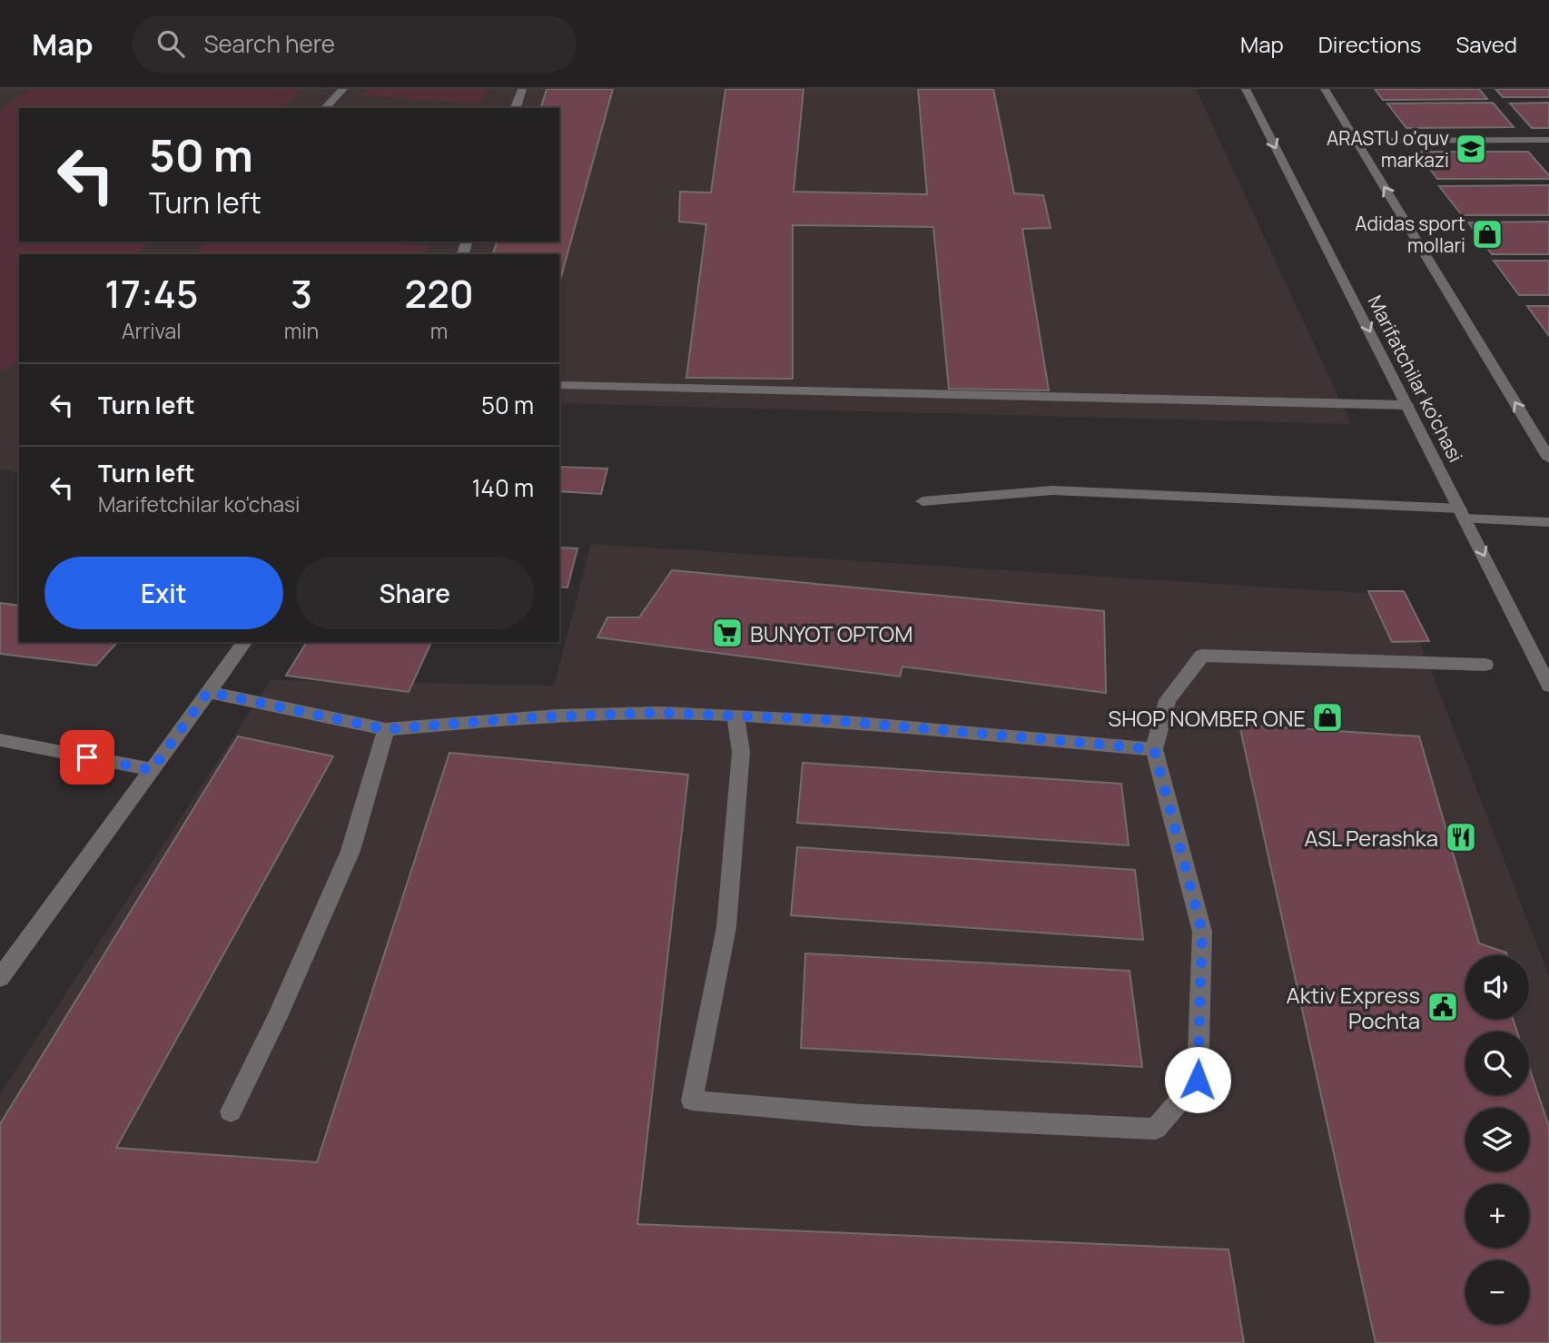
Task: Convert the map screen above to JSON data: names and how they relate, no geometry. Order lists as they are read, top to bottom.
{
  "streets": {
    "street": ["Marifatchilar ko'chasi"]
  },
  "places": {
    "school or university": ["ARASTU o'quv markazi"],
    "shop": ["Adidas sport mollari", "SHOP NOMBER ONE"],
    "supermarket": ["BUNYOT OPTOM"],
    "restaurant": ["ASL Perashka"],
    "public building": ["Aktiv Express Pochta"]
  },
  "page": {
    "header": "Map",
    "search": "Search here",
    "nav": ["Map", "Directions", "Saved"],
    "turn": ["50 m", "Turn left"],
    "eta": [
      "17:45",
      "Arrival",
      "3",
      "min",
      "220",
      "m"
    ],
    "list": [
      {
        "name": "Turn left",
        "value": "50 m"
      },
      {
        "name": "Turn left",
        "note": "Marifetchilar ko'chasi",
        "value": "140 m"
      }
    ],
    "buttons": ["Exit", "Share"],
    "map_buttons": ["+", "−"]
  }
}
